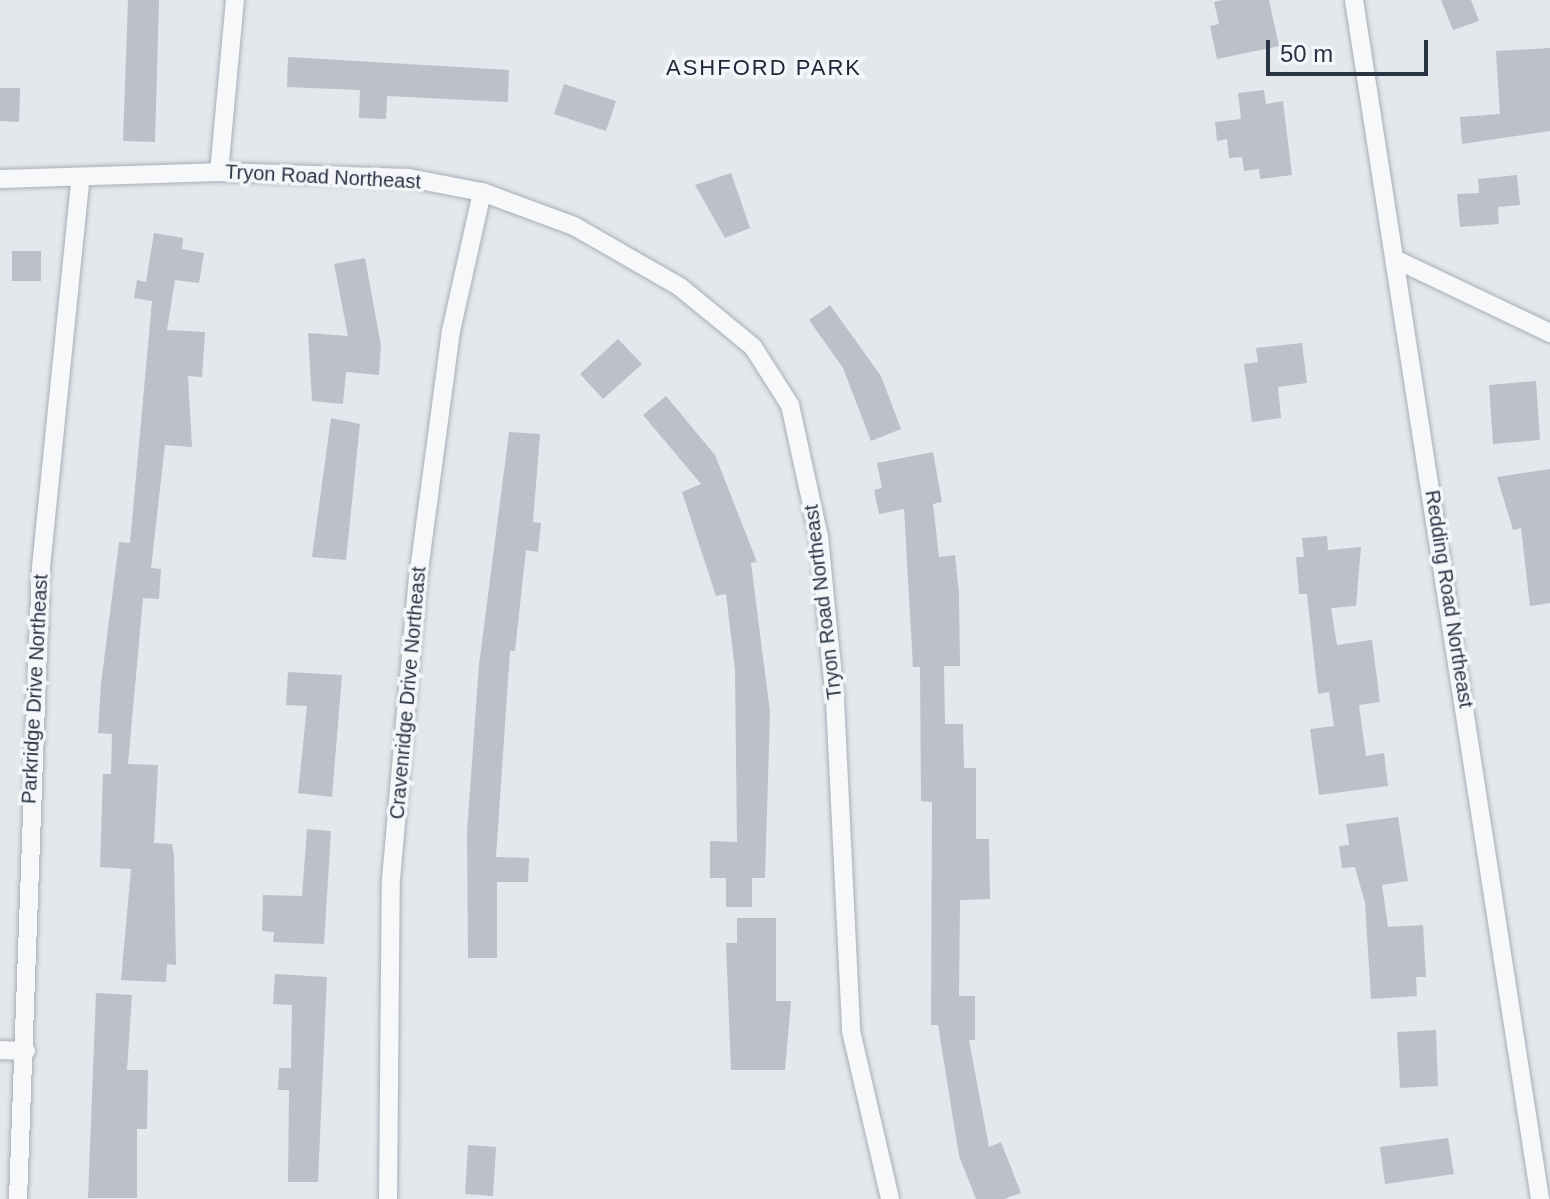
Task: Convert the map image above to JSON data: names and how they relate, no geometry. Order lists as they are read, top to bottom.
{
  "streets": {
    "street": [
      "Tryon Road Northeast",
      "Redding Road Northeast",
      "Parkridge Drive Northeast",
      "Cravenridge Drive Northeast"
    ]
  },
  "crossings": [
    ["Tryon Road Northeast", "Parkridge Drive Northeast"],
    ["Tryon Road Northeast", "Cravenridge Drive Northeast"]
  ],
  "districts": ["ASHFORD PARK"],
  "scale_bar": "50 m"
}
